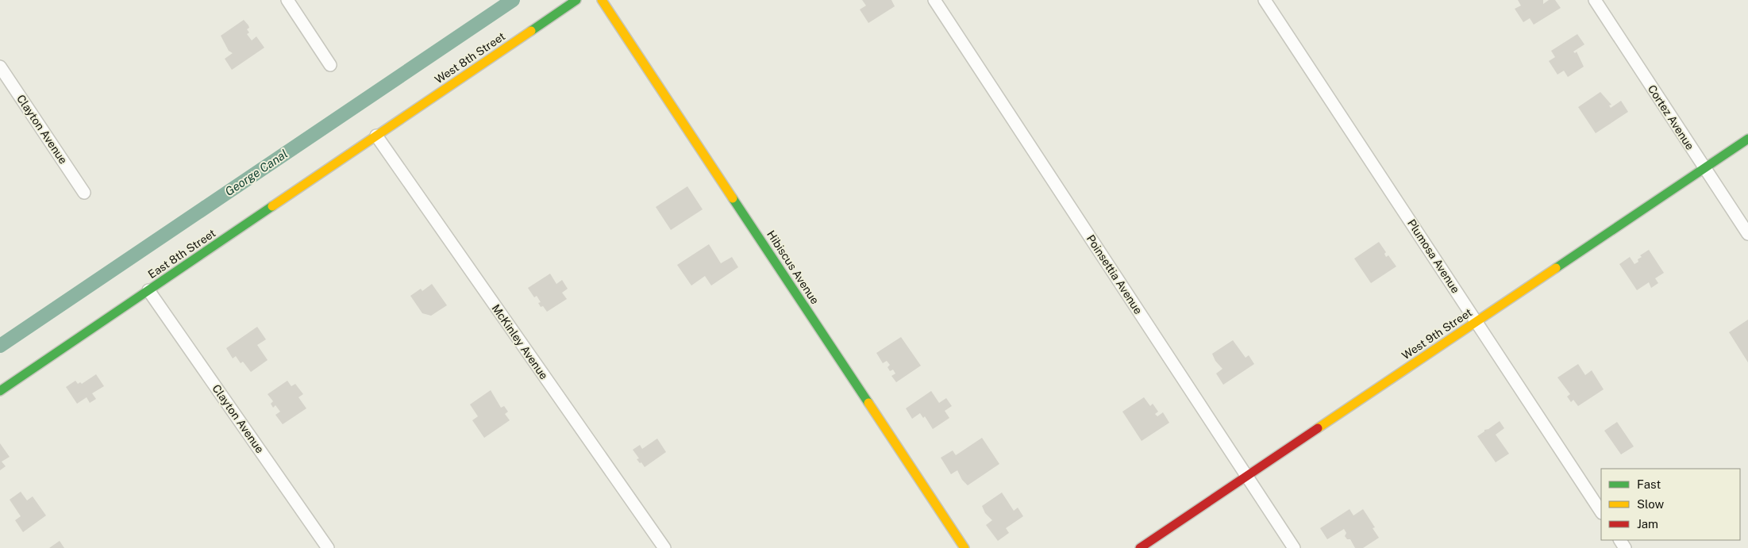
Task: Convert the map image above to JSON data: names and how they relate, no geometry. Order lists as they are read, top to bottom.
{
  "streets": {
    "street": [
      "West 8th Street",
      "Cortez Avenue",
      "Clayton Avenue",
      "East 8th Street",
      "Plumosa Avenue",
      "Hibiscus Avenue",
      "Poinsettia Avenue",
      "West 9th Street",
      "McKinley Avenue"
    ]
  },
  "crossings": [
    ["West 8th Street", "East 8th Street"],
    ["West 8th Street", "McKinley Avenue"],
    ["Cortez Avenue", "West 9th Street"],
    ["Clayton Avenue", "East 8th Street"],
    ["East 8th Street", "McKinley Avenue"],
    ["Plumosa Avenue", "West 9th Street"],
    ["Poinsettia Avenue", "West 9th Street"]
  ],
  "water": ["George Canal"],
  "legend": ["Fast", "Slow", "Jam"]
}
